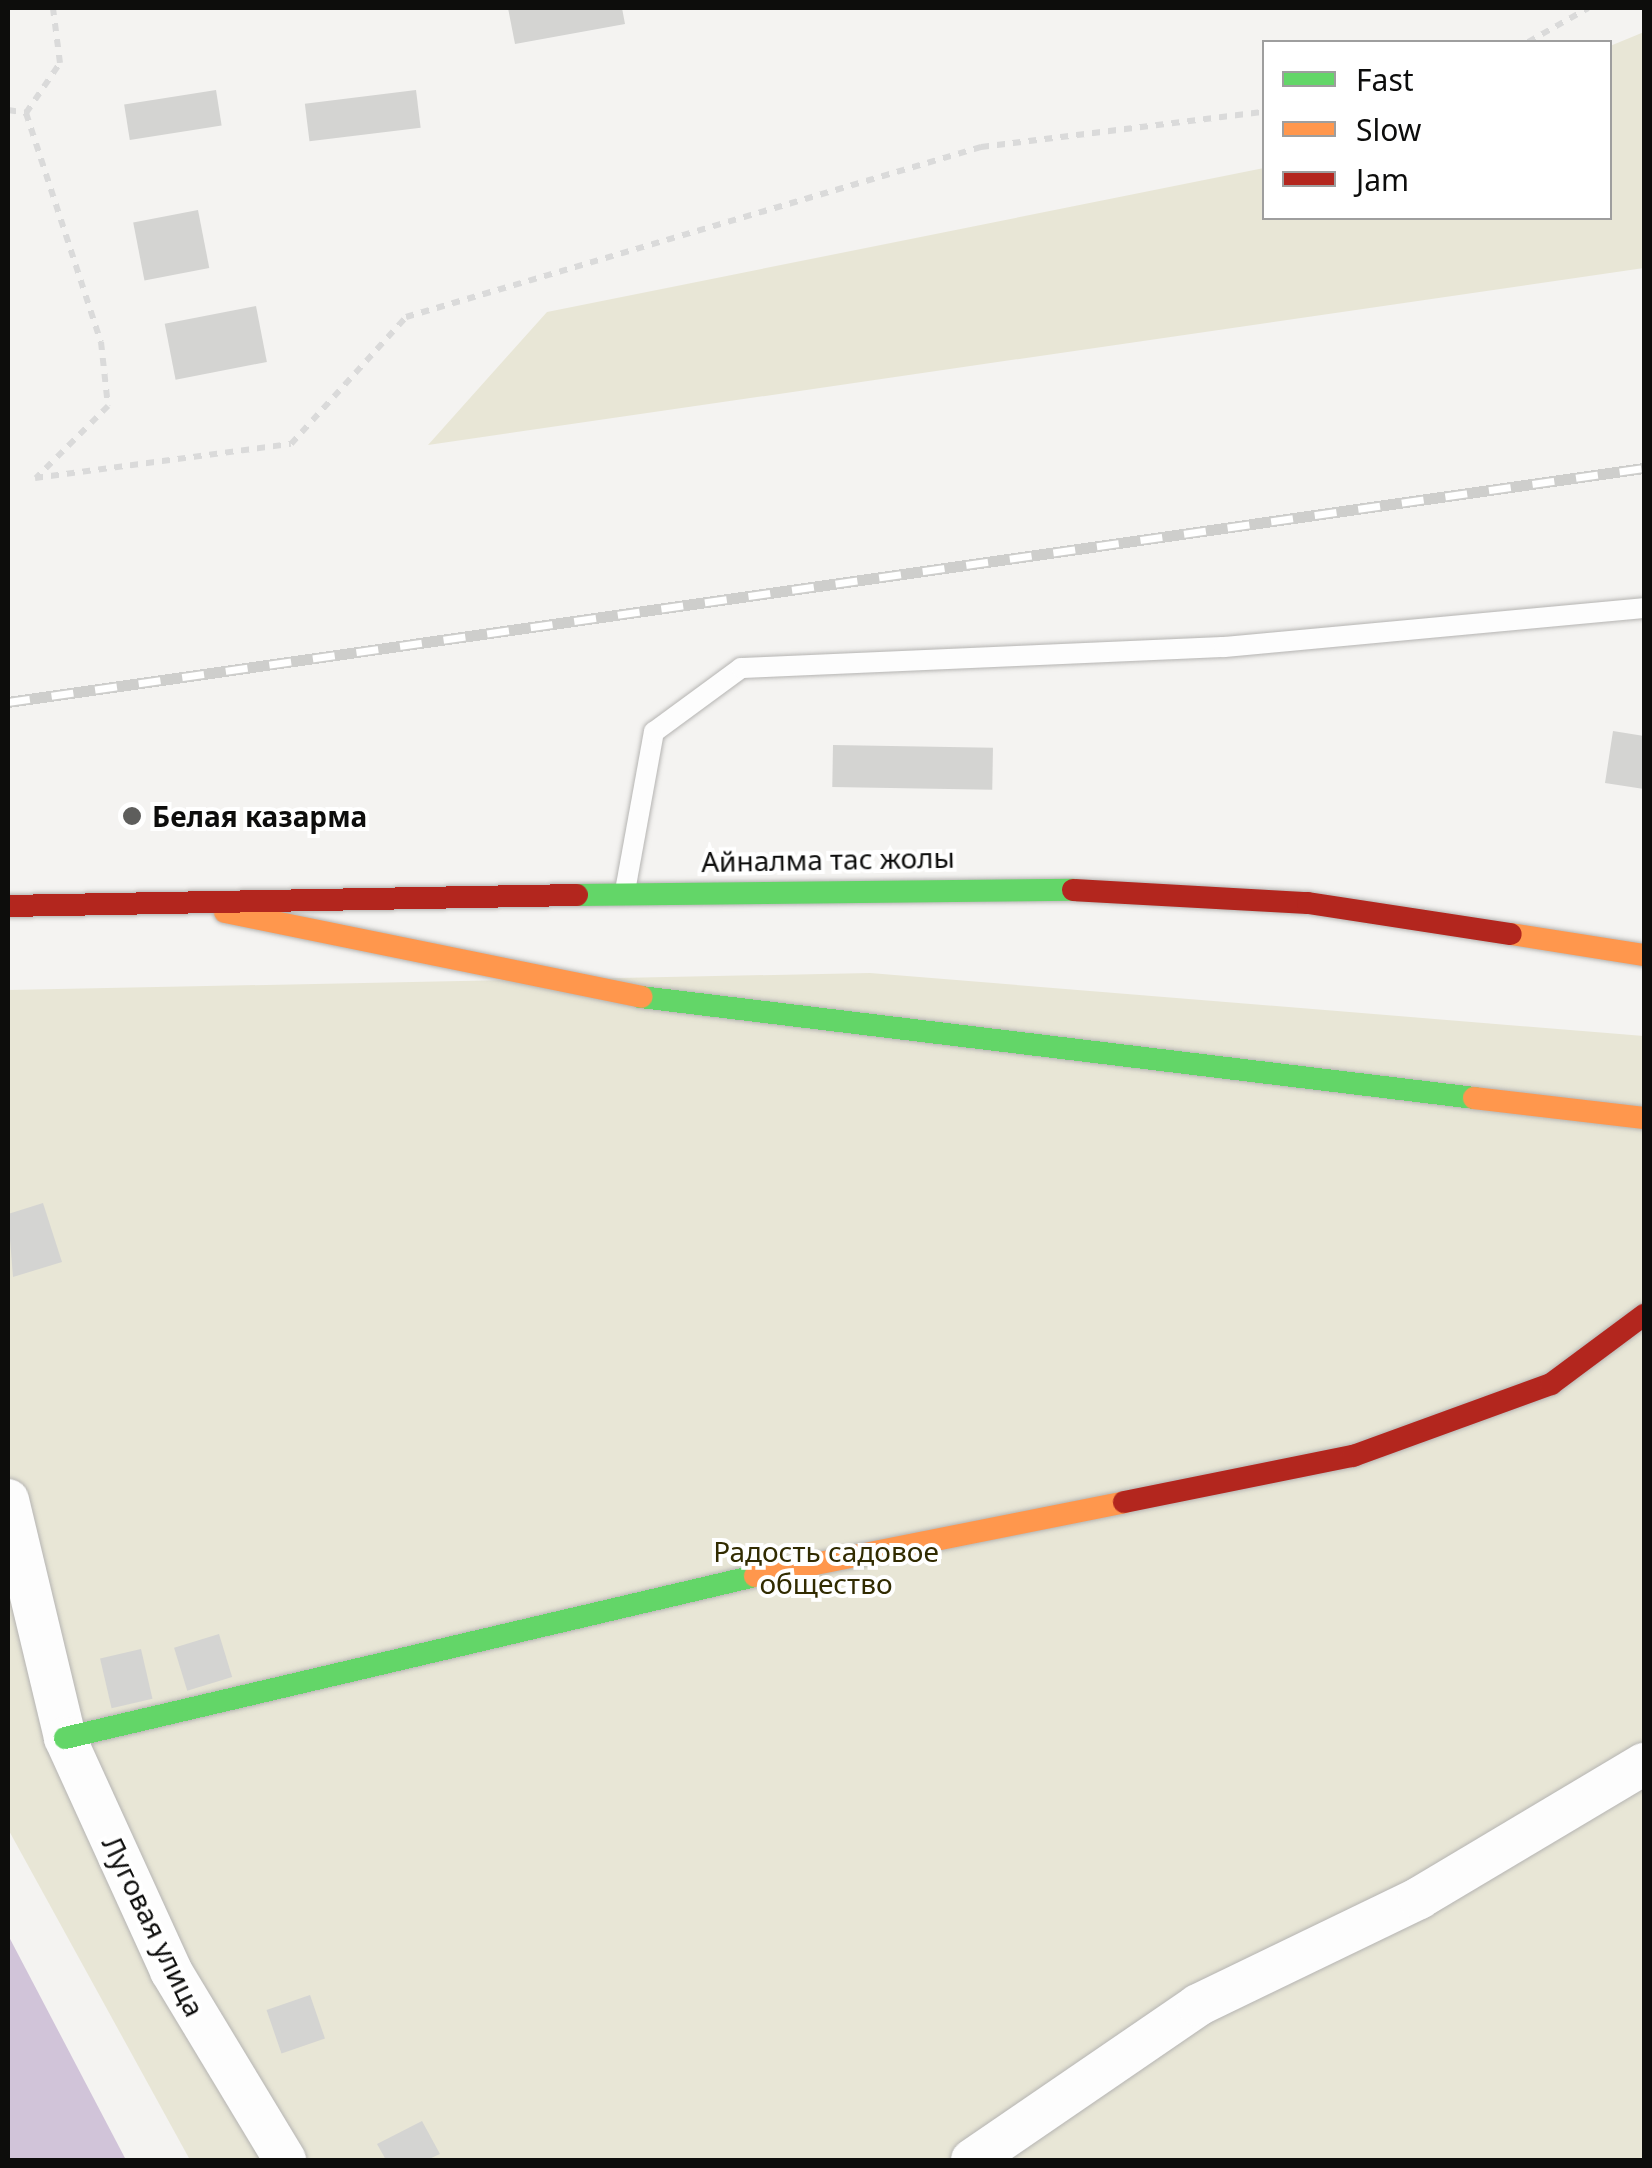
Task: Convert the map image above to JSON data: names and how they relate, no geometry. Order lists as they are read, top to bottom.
{
  "streets": {
    "main road": ["Айналма тас жолы"],
    "street": ["Луговая улица"]
  },
  "parks": ["Радость садовое общество"],
  "places": ["Белая казарма"],
  "legend": ["Fast", "Slow", "Jam"]
}
